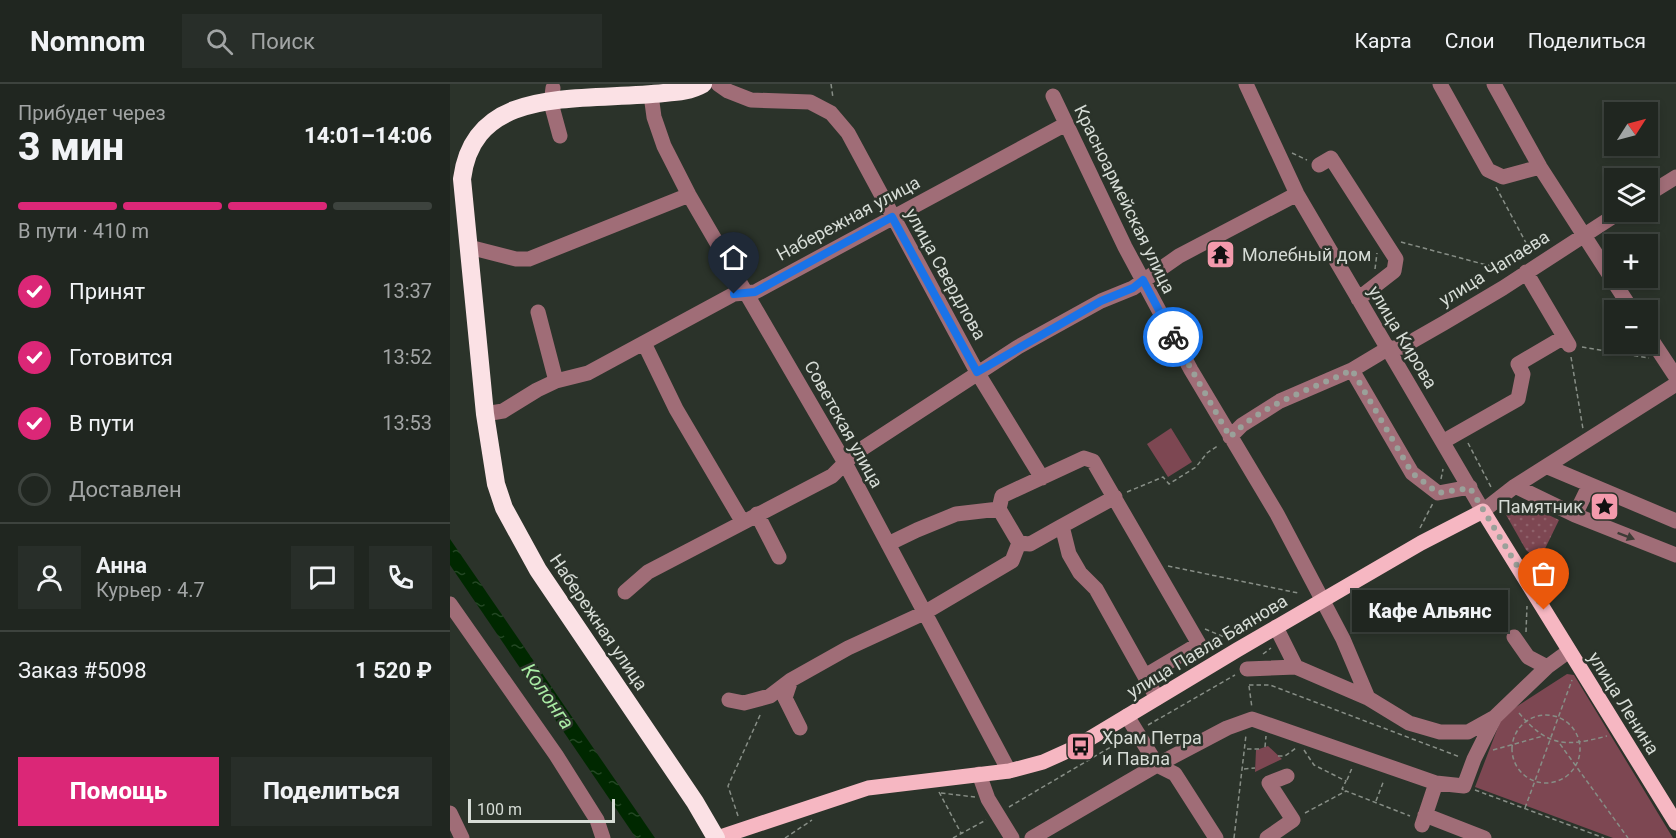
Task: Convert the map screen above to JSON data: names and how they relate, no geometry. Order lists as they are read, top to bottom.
{
  "streets": {
    "highway": ["Набережная улица"],
    "main road": ["улица Павла Баянова", "улица Ленина"],
    "street": [
      "Красноармейская улица",
      "улица Чапаева",
      "улица Свердлова",
      "улица Кирова",
      "Советская улица"
    ]
  },
  "crossings": [
    ["Красноармейская улица", "Набережная улица"],
    ["Красноармейская улица", "улица Чапаева"],
    ["Красноармейская улица", "улица Павла Баянова"],
    ["Набережная улица", "улица Свердлова"],
    ["Набережная улица", "Советская улица"],
    ["Набережная улица", "улица Павла Баянова"],
    ["улица Чапаева", "улица Кирова"],
    ["улица Кирова", "улица Павла Баянова"],
    ["улица Кирова", "улица Ленина"],
    ["Советская улица", "улица Павла Баянова"],
    ["улица Павла Баянова", "улица Ленина"]
  ],
  "water": ["Колонга"],
  "places": {
    "temple": ["Молебный дом"],
    "place": ["Памятник"],
    "other": ["Кафе Альянс"],
    "bus stop": ["Храм Петра и Павла"]
  },
  "scale_bar": "100 m",
  "north": "top right",
  "page": {
    "header": "Nomnom",
    "search": "Поиск",
    "nav": ["Карта", "Слои", "Поделиться"],
    "heading": ["3 мин", "Прибудет через", "14:01–14:06"],
    "panel": [
      "Анна",
      "Курьер · 4.7",
      "Заказ #5098",
      "1 520 ₽"
    ],
    "map_buttons": ["+", "−"],
    "bar": "В пути · 410 m",
    "list": [
      ["Принят", "13:37"],
      ["Готовится", "13:52"],
      ["В пути", "13:53"],
      "Доставлен"
    ],
    "bubble": "Кафе Альянс",
    "buttons": ["Помощь", "Поделиться"],
    "scale": "100 m"
  }
}
